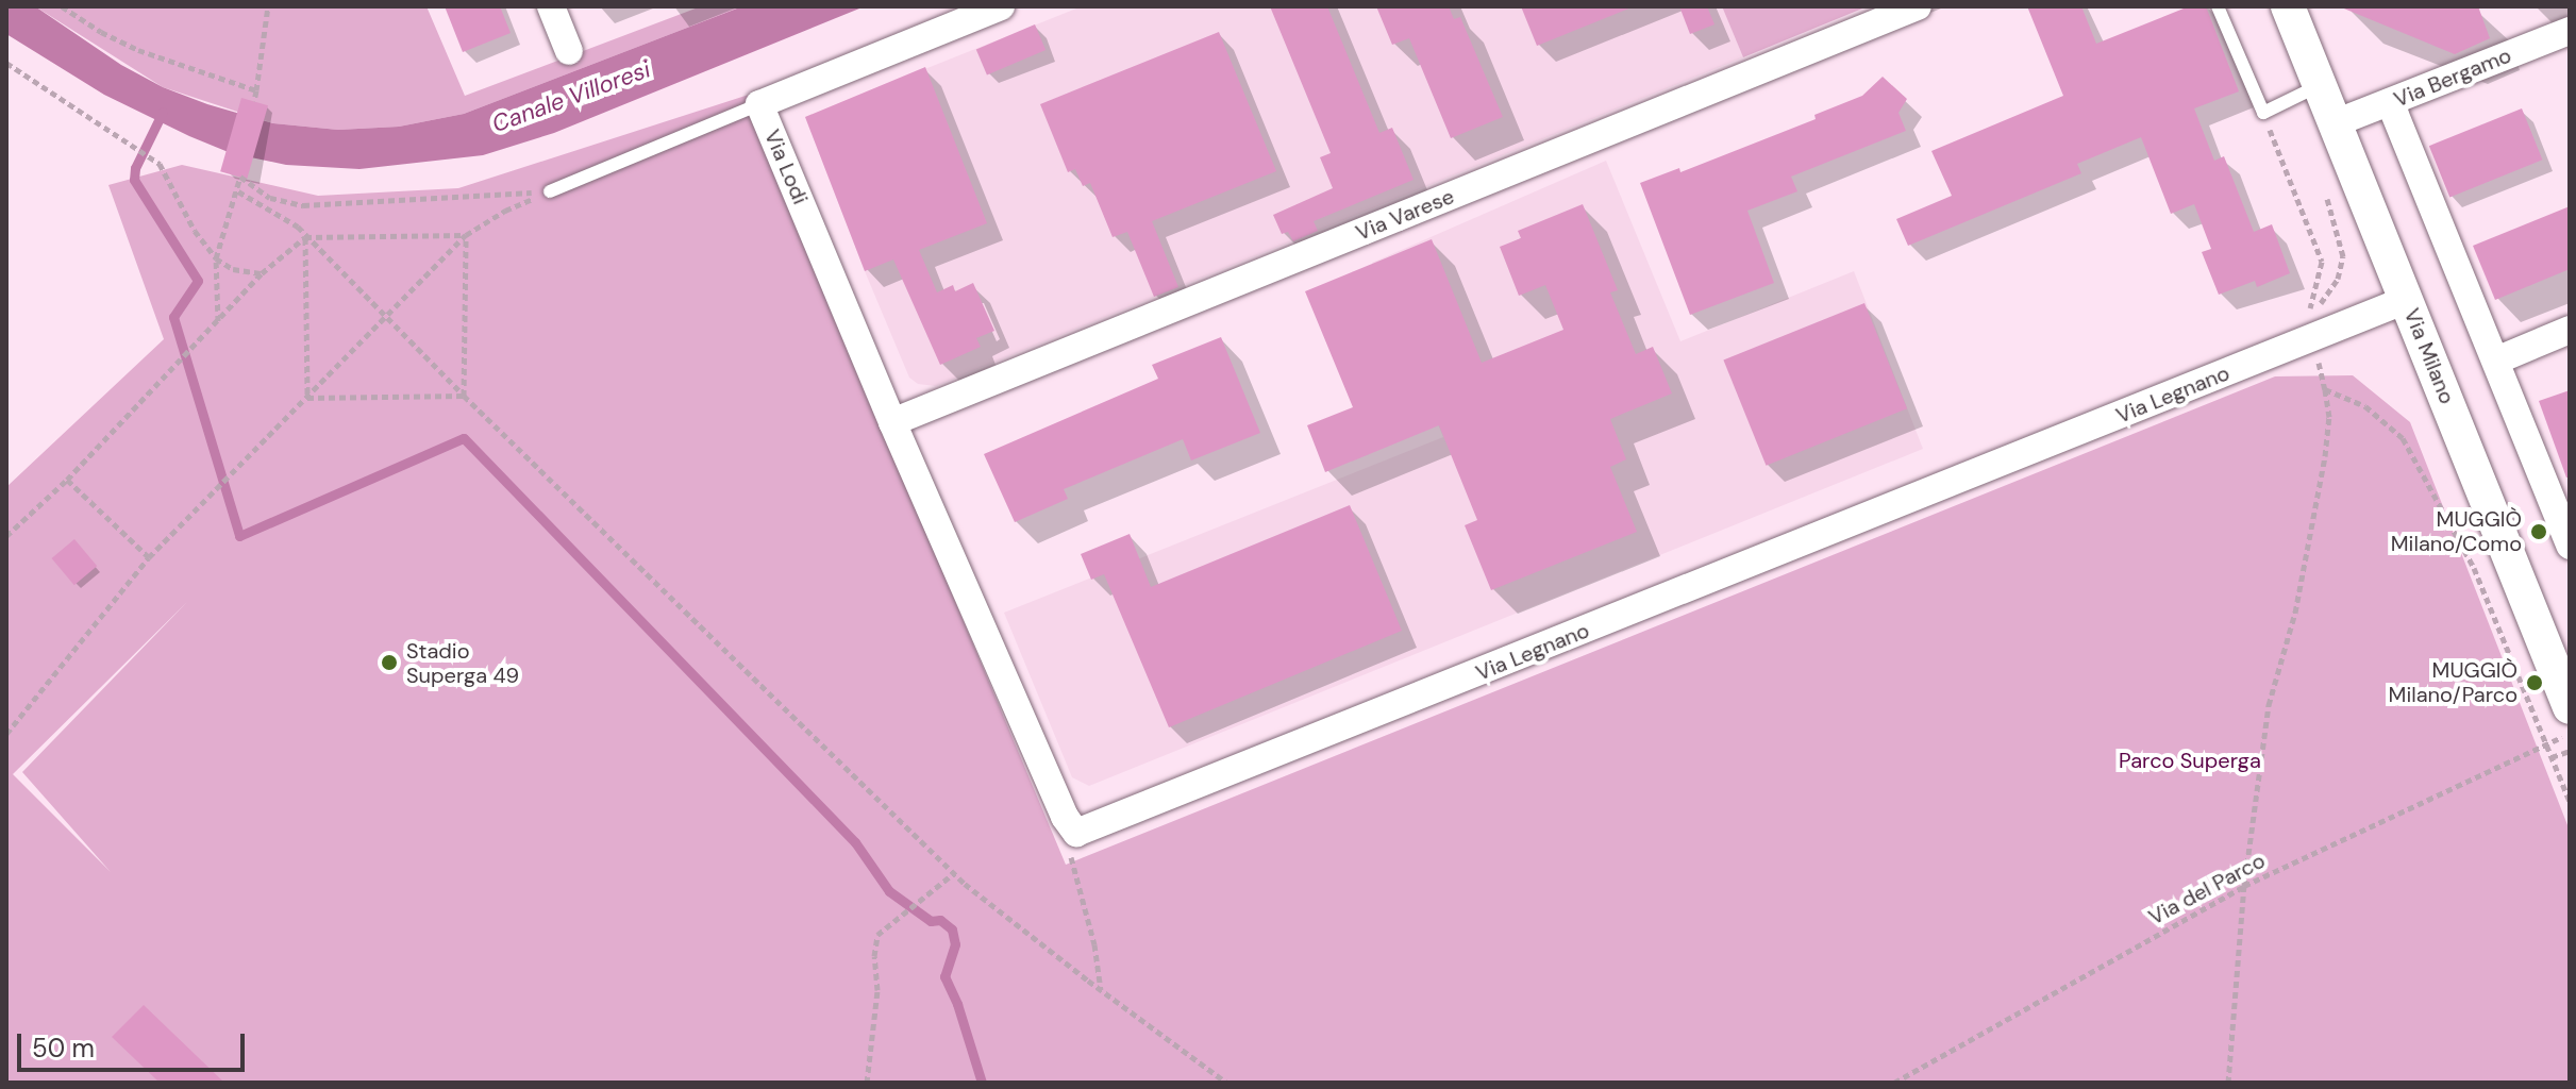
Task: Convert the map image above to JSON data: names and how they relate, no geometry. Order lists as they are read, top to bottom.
{
  "streets": {
    "street": [
      "Via Bergamo",
      "Via Lodi",
      "Via Varese",
      "Via Milano",
      "Via Legnano"
    ],
    "path": ["Via del Parco"]
  },
  "crossings": [
    ["Via Bergamo", "Via Milano"],
    ["Via Lodi", "Via Varese"],
    ["Via Milano", "Via Legnano"]
  ],
  "water": ["Canale Villoresi"],
  "parks": ["Parco Superga"],
  "places": ["MUGGIÒ Milano/Como", "Stadio Superga 49", "MUGGIÒ Milano/Parco"],
  "scale_bar": "50 m"
}
